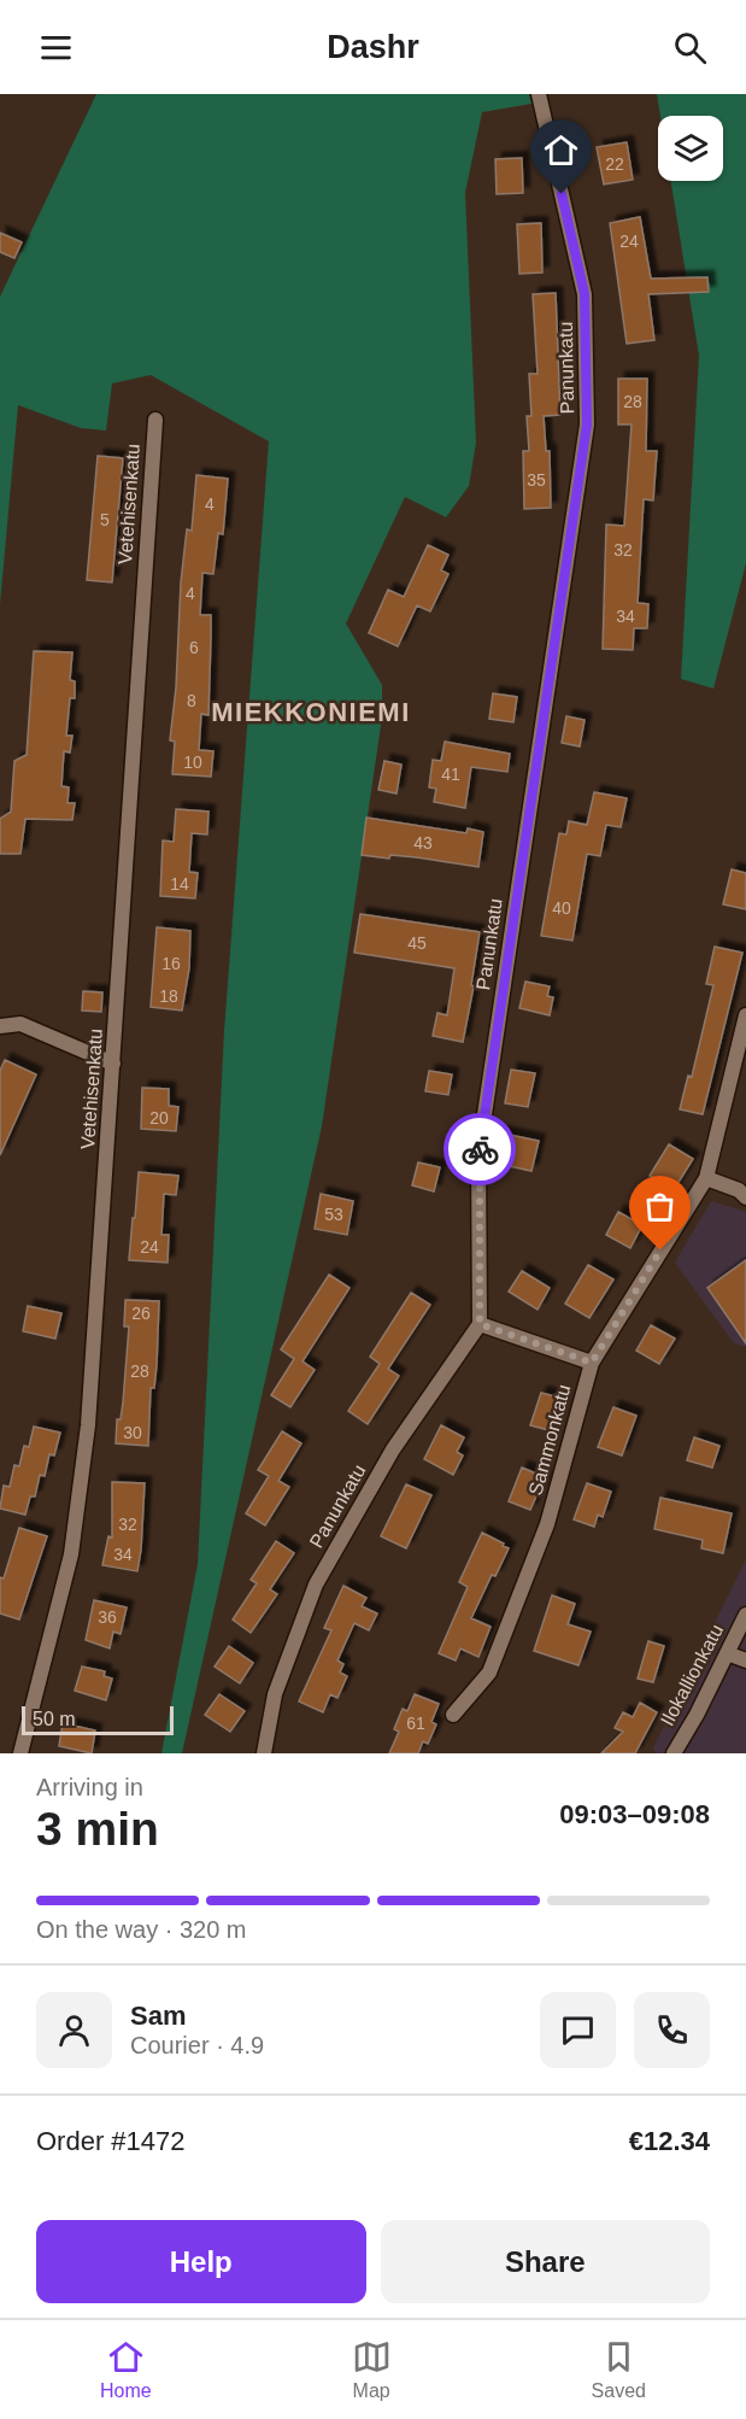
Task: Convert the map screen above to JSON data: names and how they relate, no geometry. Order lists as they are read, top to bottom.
{
  "streets": {
    "street": [
      "Panunkatu",
      "Vetehisenkatu",
      "Sammonkatu",
      "Ilokallionkatu"
    ]
  },
  "districts": ["MIEKKONIEMI"],
  "house_numbers": [
    "22",
    "24",
    "28",
    "35",
    "4",
    "5",
    "32",
    "4",
    "34",
    "6",
    "8",
    "10",
    "41",
    "43",
    "14",
    "40",
    "45",
    "16",
    "18",
    "20",
    "53",
    "24",
    "26",
    "28",
    "30",
    "32",
    "34",
    "36",
    "61"
  ],
  "scale_bar": "50 m",
  "page": {
    "header": "Dashr",
    "scale": "50 m",
    "heading": ["3 min", "Arriving in", "09:03–09:08"],
    "panel": [
      "Sam",
      "Courier · 4.9",
      "Order #1472",
      "€12.34"
    ],
    "bar": "On the way · 320 m",
    "buttons": ["Help", "Share"],
    "tabs": ["Home", "Map", "Saved"]
  }
}
